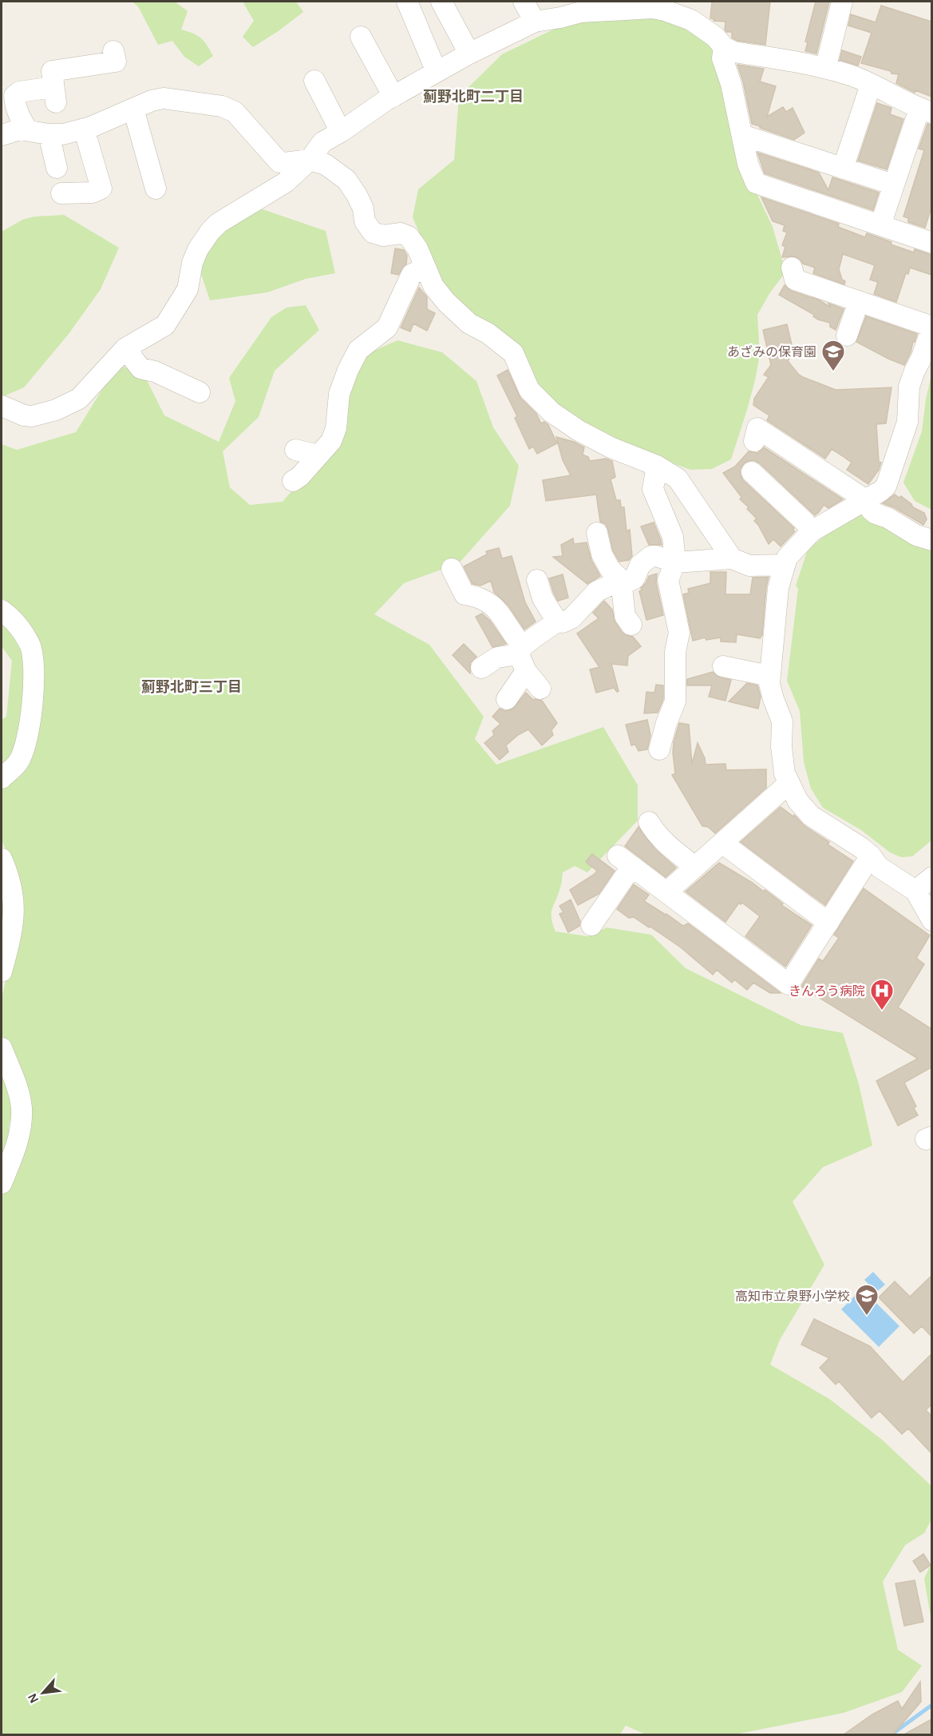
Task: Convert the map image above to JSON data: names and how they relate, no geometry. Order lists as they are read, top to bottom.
{
  "districts": ["薊野北町二丁目", "薊野北町三丁目"],
  "places": {
    "school or university": ["あざみの保育園", "高知市立泉野小学校"],
    "hospital": ["きんろう病院"]
  },
  "north": "bottom left"
}
